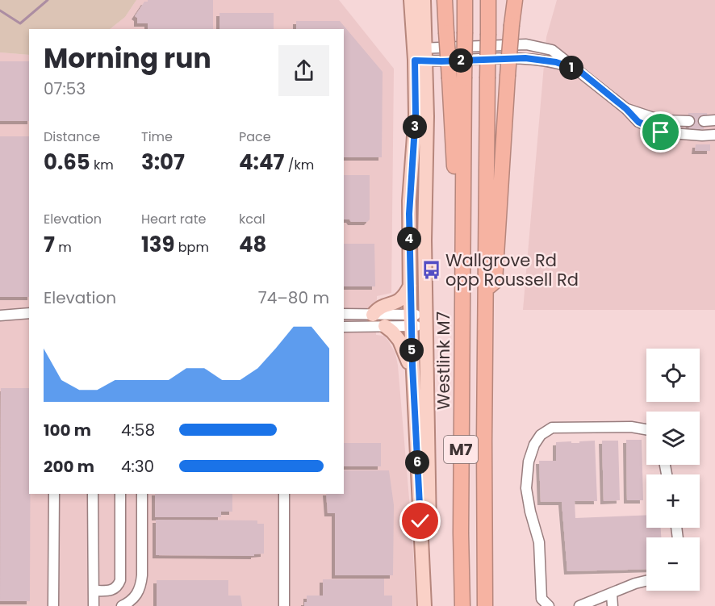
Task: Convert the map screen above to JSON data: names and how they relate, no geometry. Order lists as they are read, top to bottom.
{
  "streets": {
    "highway": ["Westlink M7", "M7"]
  },
  "places": {
    "bus stop": ["Wallgrove Rd opp Roussell Rd"]
  },
  "page": {
    "heading": ["Morning run", "07:53"],
    "pins": [
      "2",
      "1",
      "3",
      "4",
      "5",
      "6"
    ],
    "stats": [
      ["Distance", "0.65 km"],
      ["Time", "3:07"],
      ["Pace", "4:47 /km"],
      ["Elevation", "7 m"],
      ["Heart rate", "139 bpm"],
      ["kcal", "48"]
    ],
    "chart": ["Elevation", "74–80 m"],
    "map_buttons": ["+", "−"],
    "list": [
      {
        "name": "100 m",
        "note": "4:58"
      },
      {
        "name": "200 m",
        "note": "4:30"
      }
    ]
  }
}
